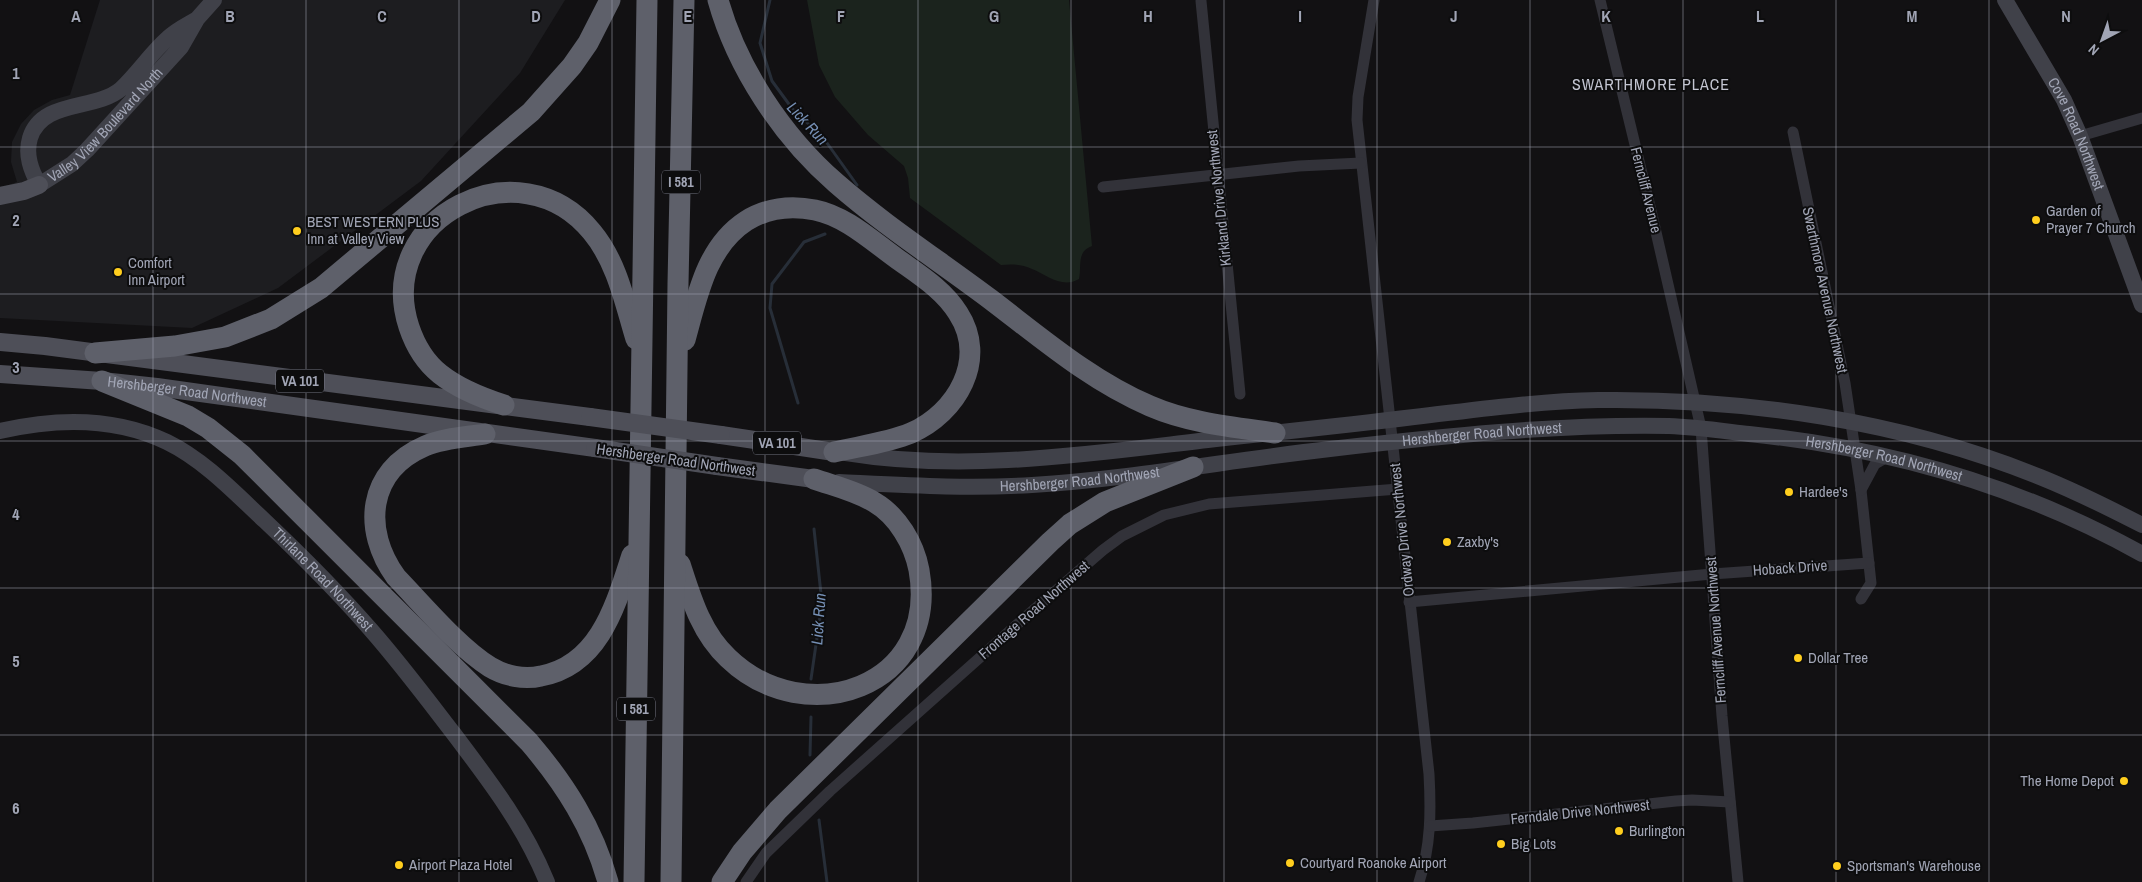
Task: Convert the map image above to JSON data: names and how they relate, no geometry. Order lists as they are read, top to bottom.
{
  "streets": {
    "highway": ["I 581"],
    "main road": [
      "Valley View Boulevard North",
      "Cove Road Northwest",
      "VA 101",
      "Hershberger Road Northwest",
      "Thirlane Road Northwest"
    ],
    "street": [
      "Ferncliff Avenue",
      "Kirkland Drive Northwest",
      "Swarthmore Avenue Northwest",
      "Ordway Drive Northwest",
      "Hoback Drive",
      "Frontage Road Northwest",
      "Ferncliff Avenue Northwest",
      "Ferndale Drive Northwest"
    ]
  },
  "crossings": [
    ["Ferncliff Avenue", "Ferncliff Avenue Northwest"],
    ["Swarthmore Avenue Northwest", "Hershberger Road Northwest"],
    ["Swarthmore Avenue Northwest", "Hoback Drive"],
    ["Hershberger Road Northwest", "Ordway Drive Northwest"],
    ["Hershberger Road Northwest", "Ferncliff Avenue Northwest"],
    ["Ordway Drive Northwest", "Hoback Drive"],
    ["Ordway Drive Northwest", "Frontage Road Northwest"],
    ["Ordway Drive Northwest", "Ferndale Drive Northwest"],
    ["Hoback Drive", "Ferncliff Avenue Northwest"],
    ["Ferncliff Avenue Northwest", "Ferndale Drive Northwest"]
  ],
  "districts": ["SWARTHMORE PLACE"],
  "water": ["Lick Run"],
  "places": [
    "Garden of Prayer 7 Church",
    "BEST WESTERN PLUS Inn at Valley View",
    "Comfort Inn Airport",
    "Hardee's",
    "Zaxby's",
    "Dollar Tree",
    "The Home Depot",
    "Burlington",
    "Big Lots",
    "Courtyard Roanoke Airport",
    "Airport Plaza Hotel",
    "Sportsman's Warehouse"
  ],
  "north": "bottom left",
  "grid": {
    "columns": [
      "A",
      "B",
      "C",
      "D",
      "E",
      "F",
      "G",
      "H",
      "I",
      "J",
      "K",
      "L",
      "M",
      "N"
    ],
    "rows": [
      "1",
      "2",
      "3",
      "4",
      "5",
      "6"
    ]
  }
}
